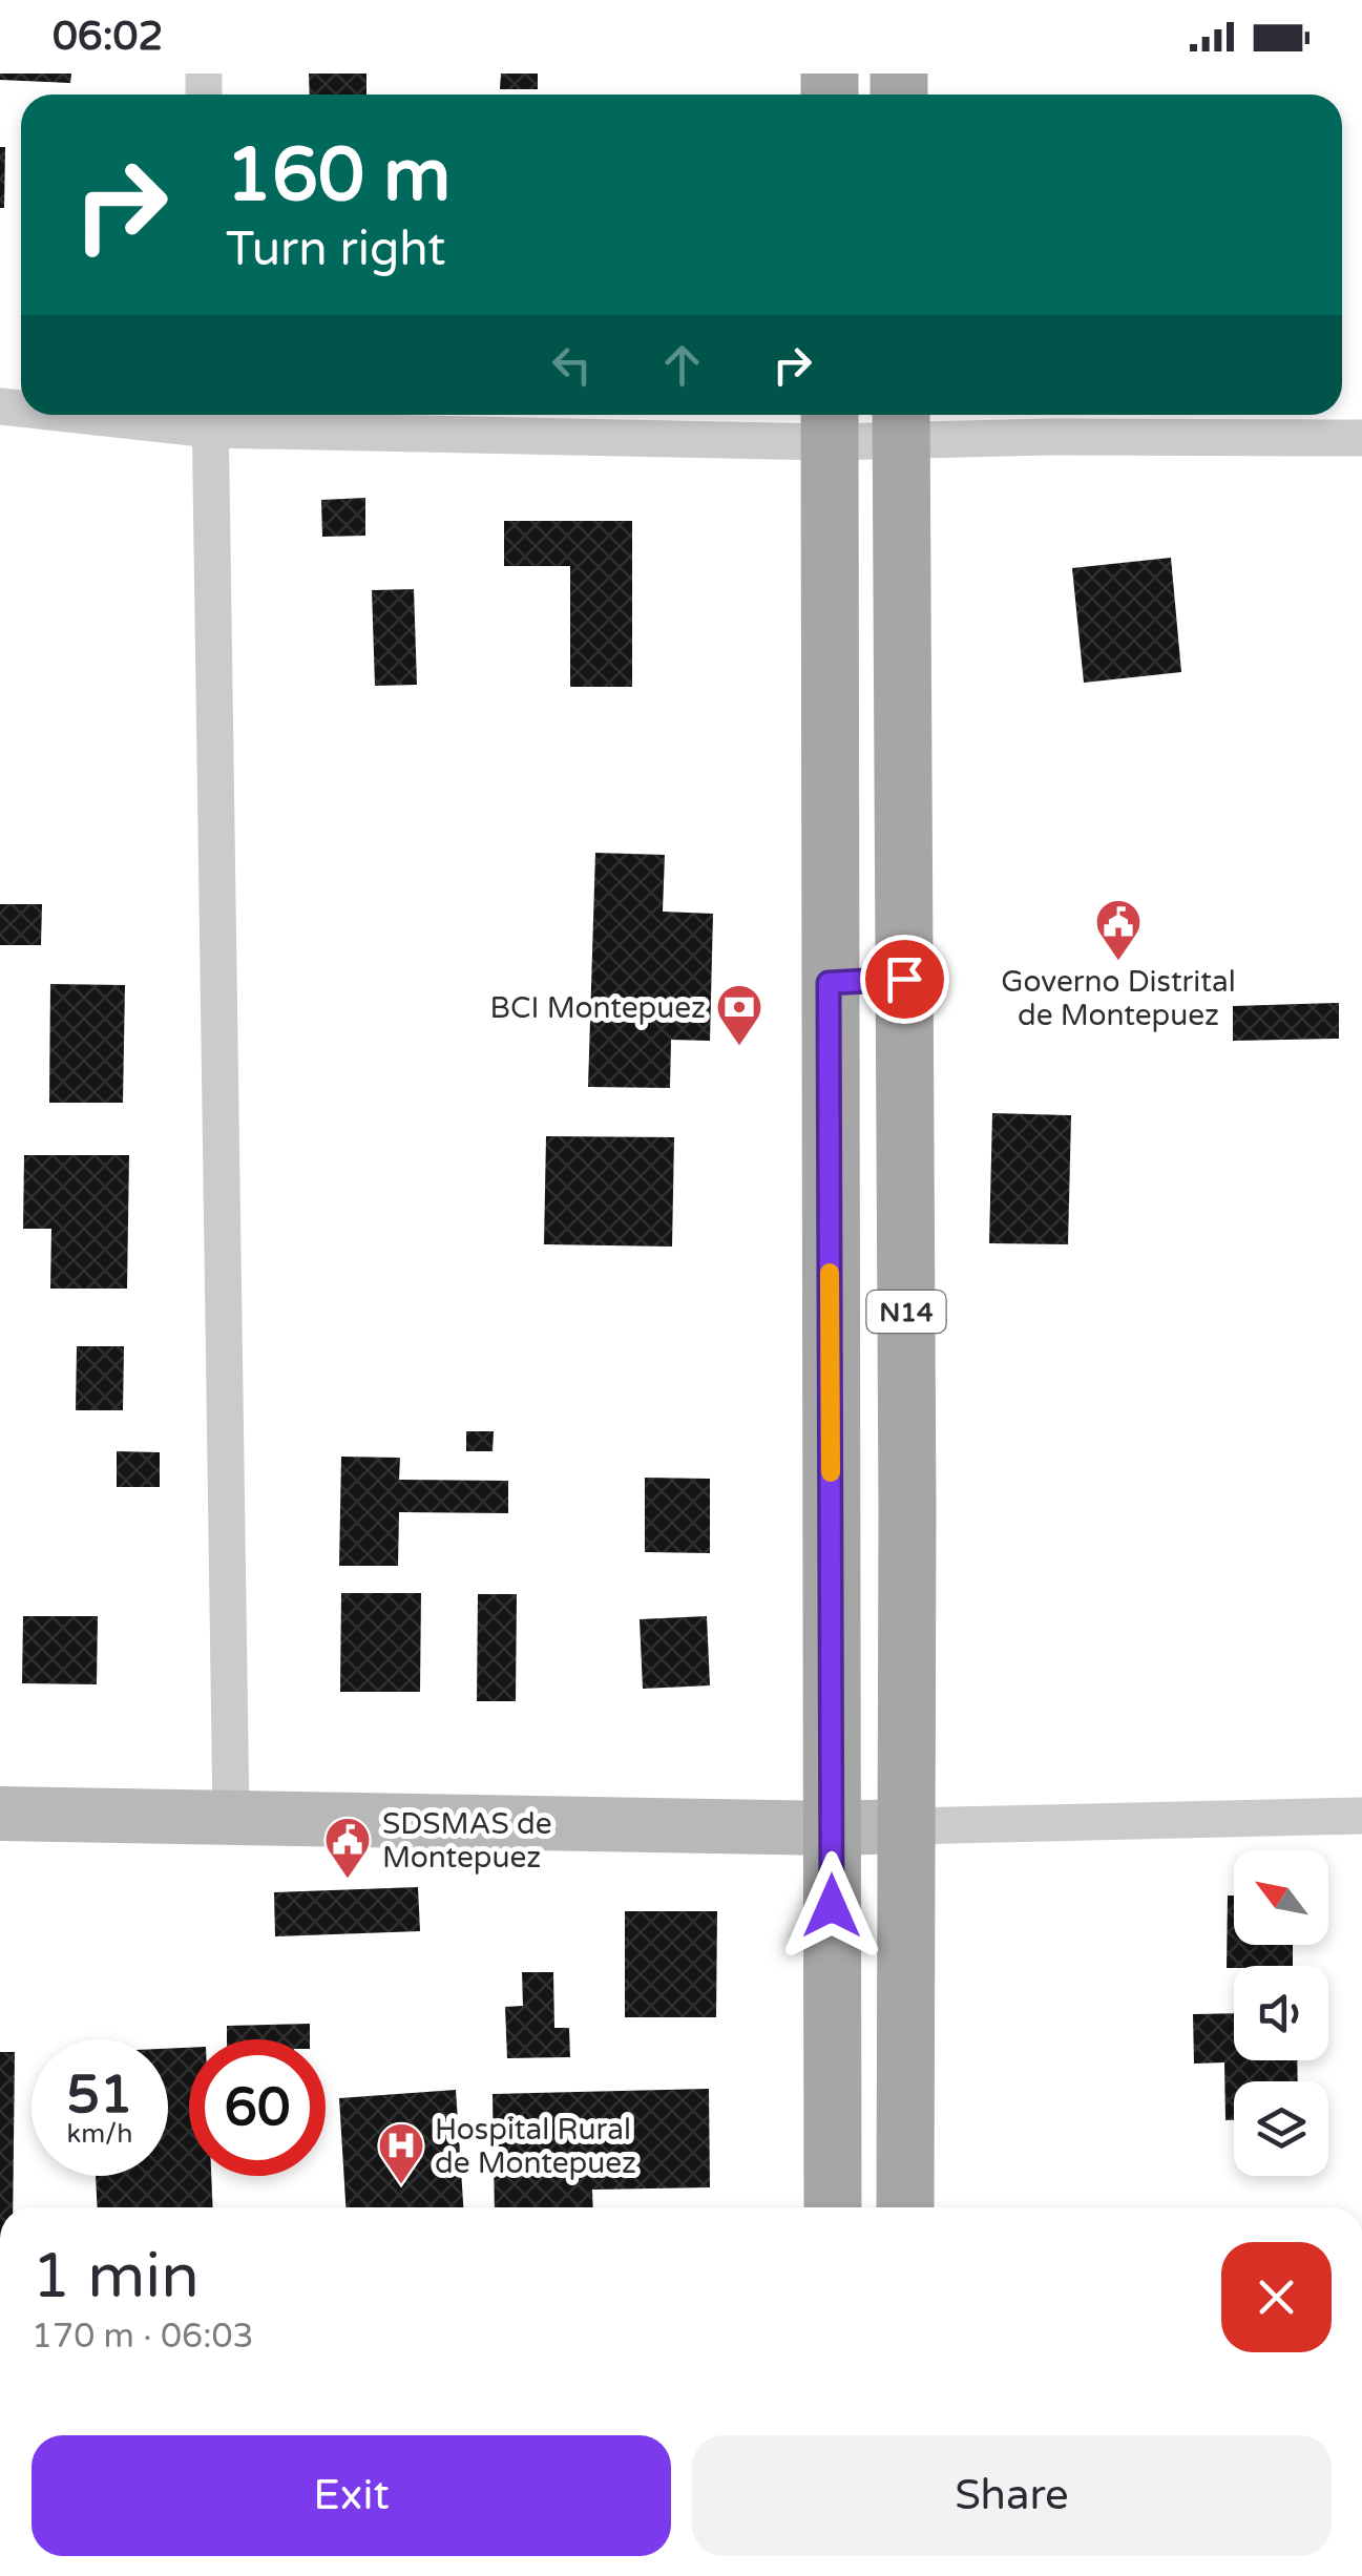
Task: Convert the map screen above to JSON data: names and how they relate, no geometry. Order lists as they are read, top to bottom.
{
  "streets": {
    "main road": ["N14"]
  },
  "places": {
    "public building": ["Governo Distrital de Montepuez", "SDSMAS de Montepuez"],
    "bank": ["BCI Montepuez"],
    "hospital": ["Hospital Rural de Montepuez"]
  },
  "north": "top left",
  "page": {
    "status": "06:02",
    "turn": ["160 m", "Turn right"],
    "speed": "51 km/h",
    "limit": "60",
    "heading": ["1 min", "170 m · 06:03"],
    "buttons": ["Exit", "Share"]
  }
}
